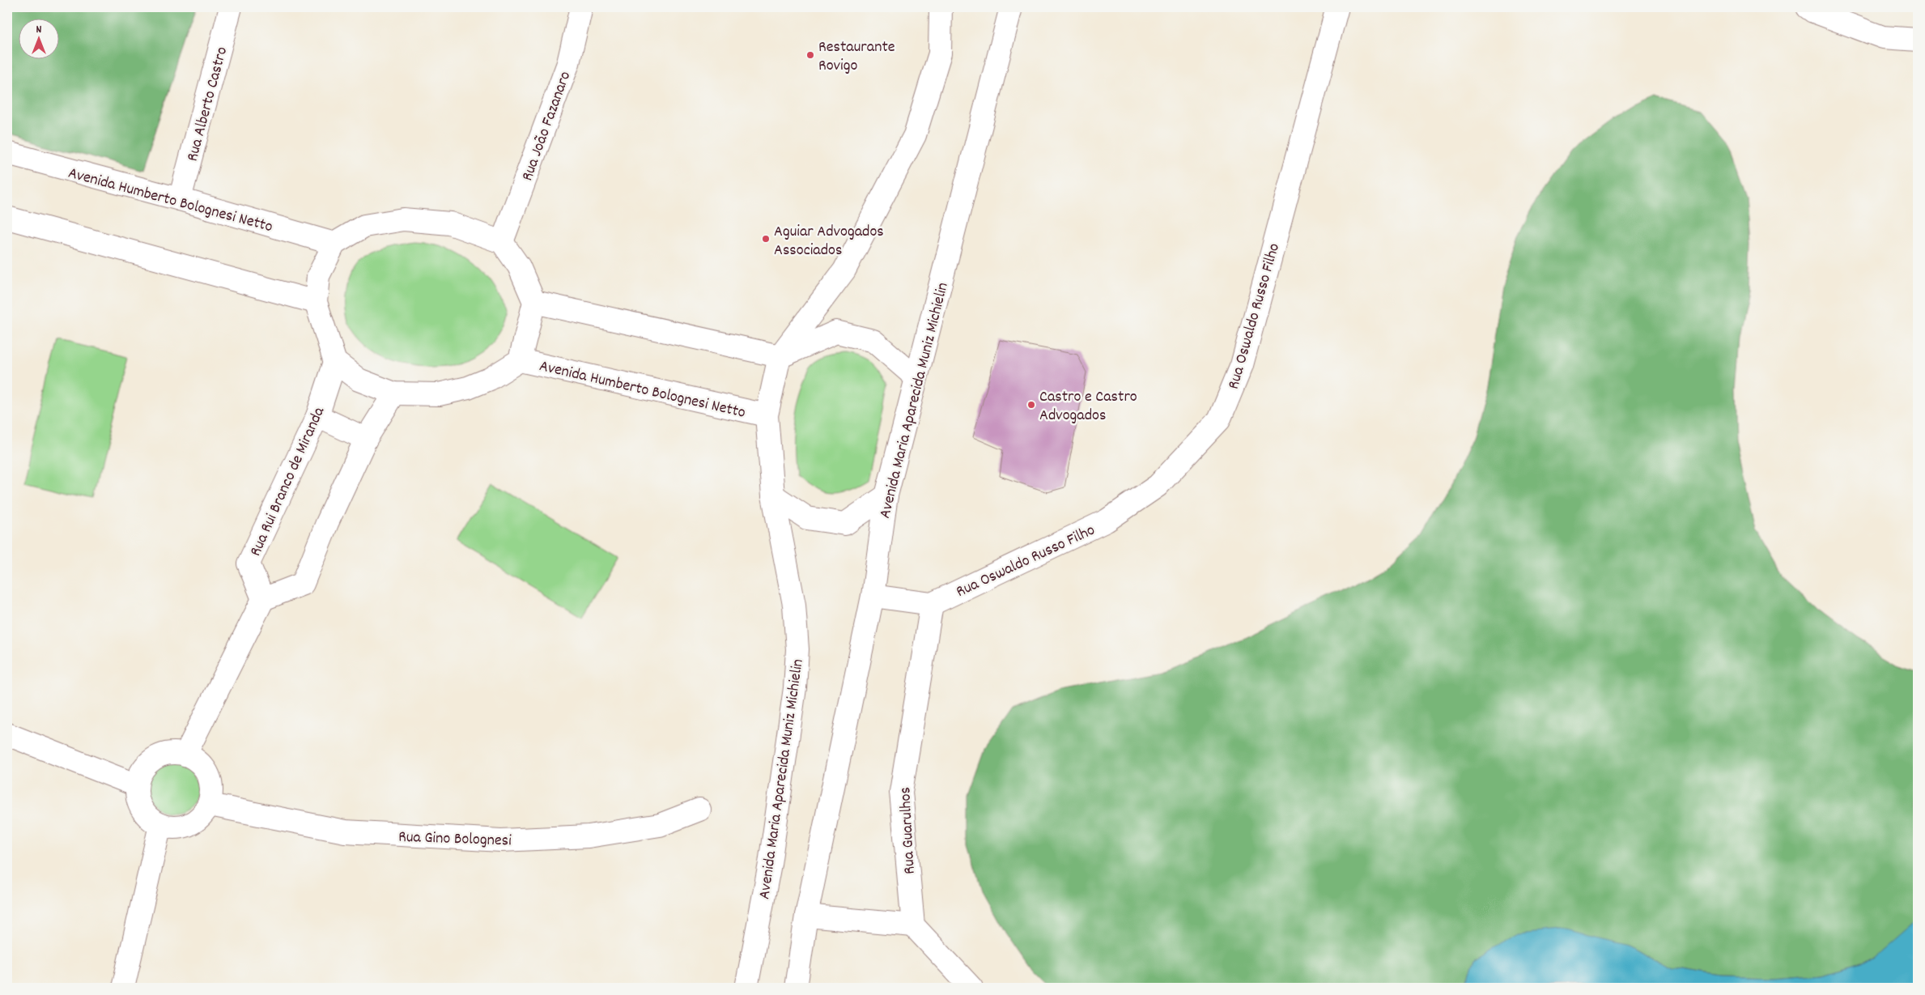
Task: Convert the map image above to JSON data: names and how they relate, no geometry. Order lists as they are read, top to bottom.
{
  "streets": {
    "street": [
      "Rua Alberto Castro",
      "Rua João Fazanaro",
      "Avenida Humberto Bolognesi Netto",
      "Rua Oswaldo Russo Filho",
      "Avenida Maria Aparecida Muniz Michielin",
      "Rua Rui Branco de Miranda",
      "Rua Guarulhos",
      "Rua Gino Bolognesi"
    ]
  },
  "crossings": [
    ["Rua Alberto Castro", "Avenida Humberto Bolognesi Netto"],
    ["Avenida Humberto Bolognesi Netto", "Avenida Maria Aparecida Muniz Michielin"],
    ["Rua Oswaldo Russo Filho", "Rua Guarulhos"]
  ],
  "places": ["Restaurante Rovigo", "Aguiar Advogados Associados", "Castro e Castro Advogados"],
  "north": "top"
}
